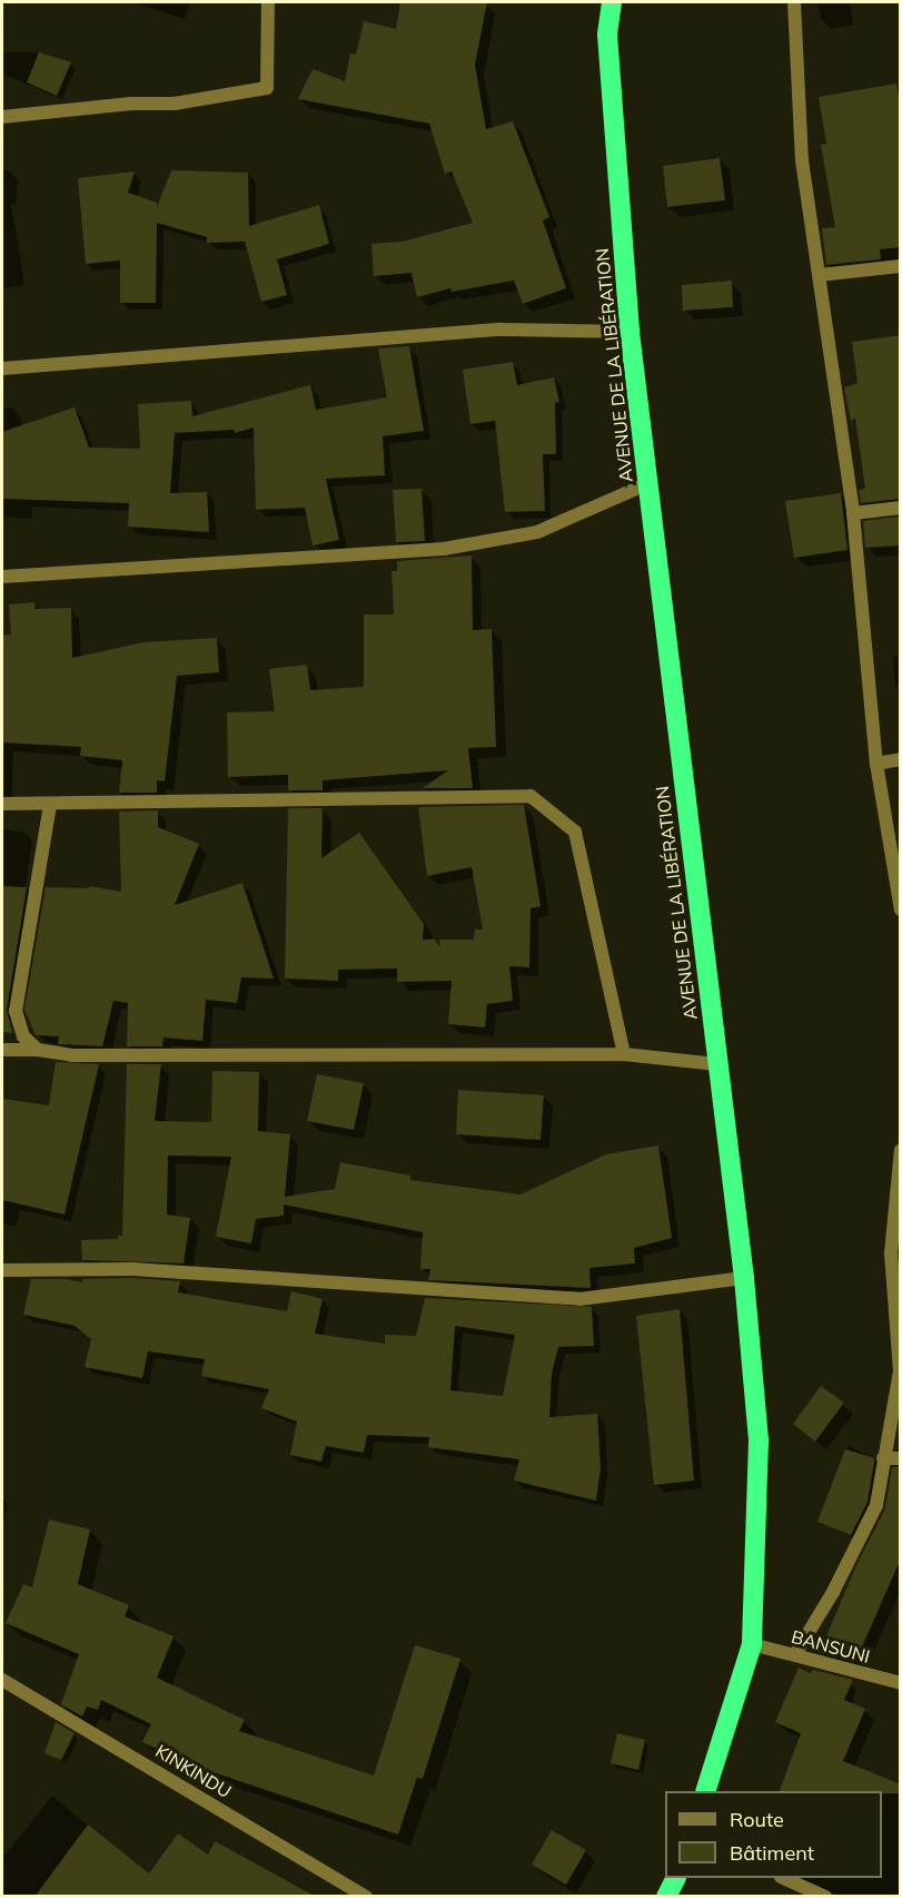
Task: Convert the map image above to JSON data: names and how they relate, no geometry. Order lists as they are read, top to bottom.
{
  "streets": {
    "highway": ["AVENUE DE LA LIBÉRATION"],
    "street": ["BANSUNI", "KINKINDU"]
  },
  "crossings": [
    ["AVENUE DE LA LIBÉRATION", "BANSUNI"]
  ],
  "legend": ["Route", "Bâtiment"]
}
